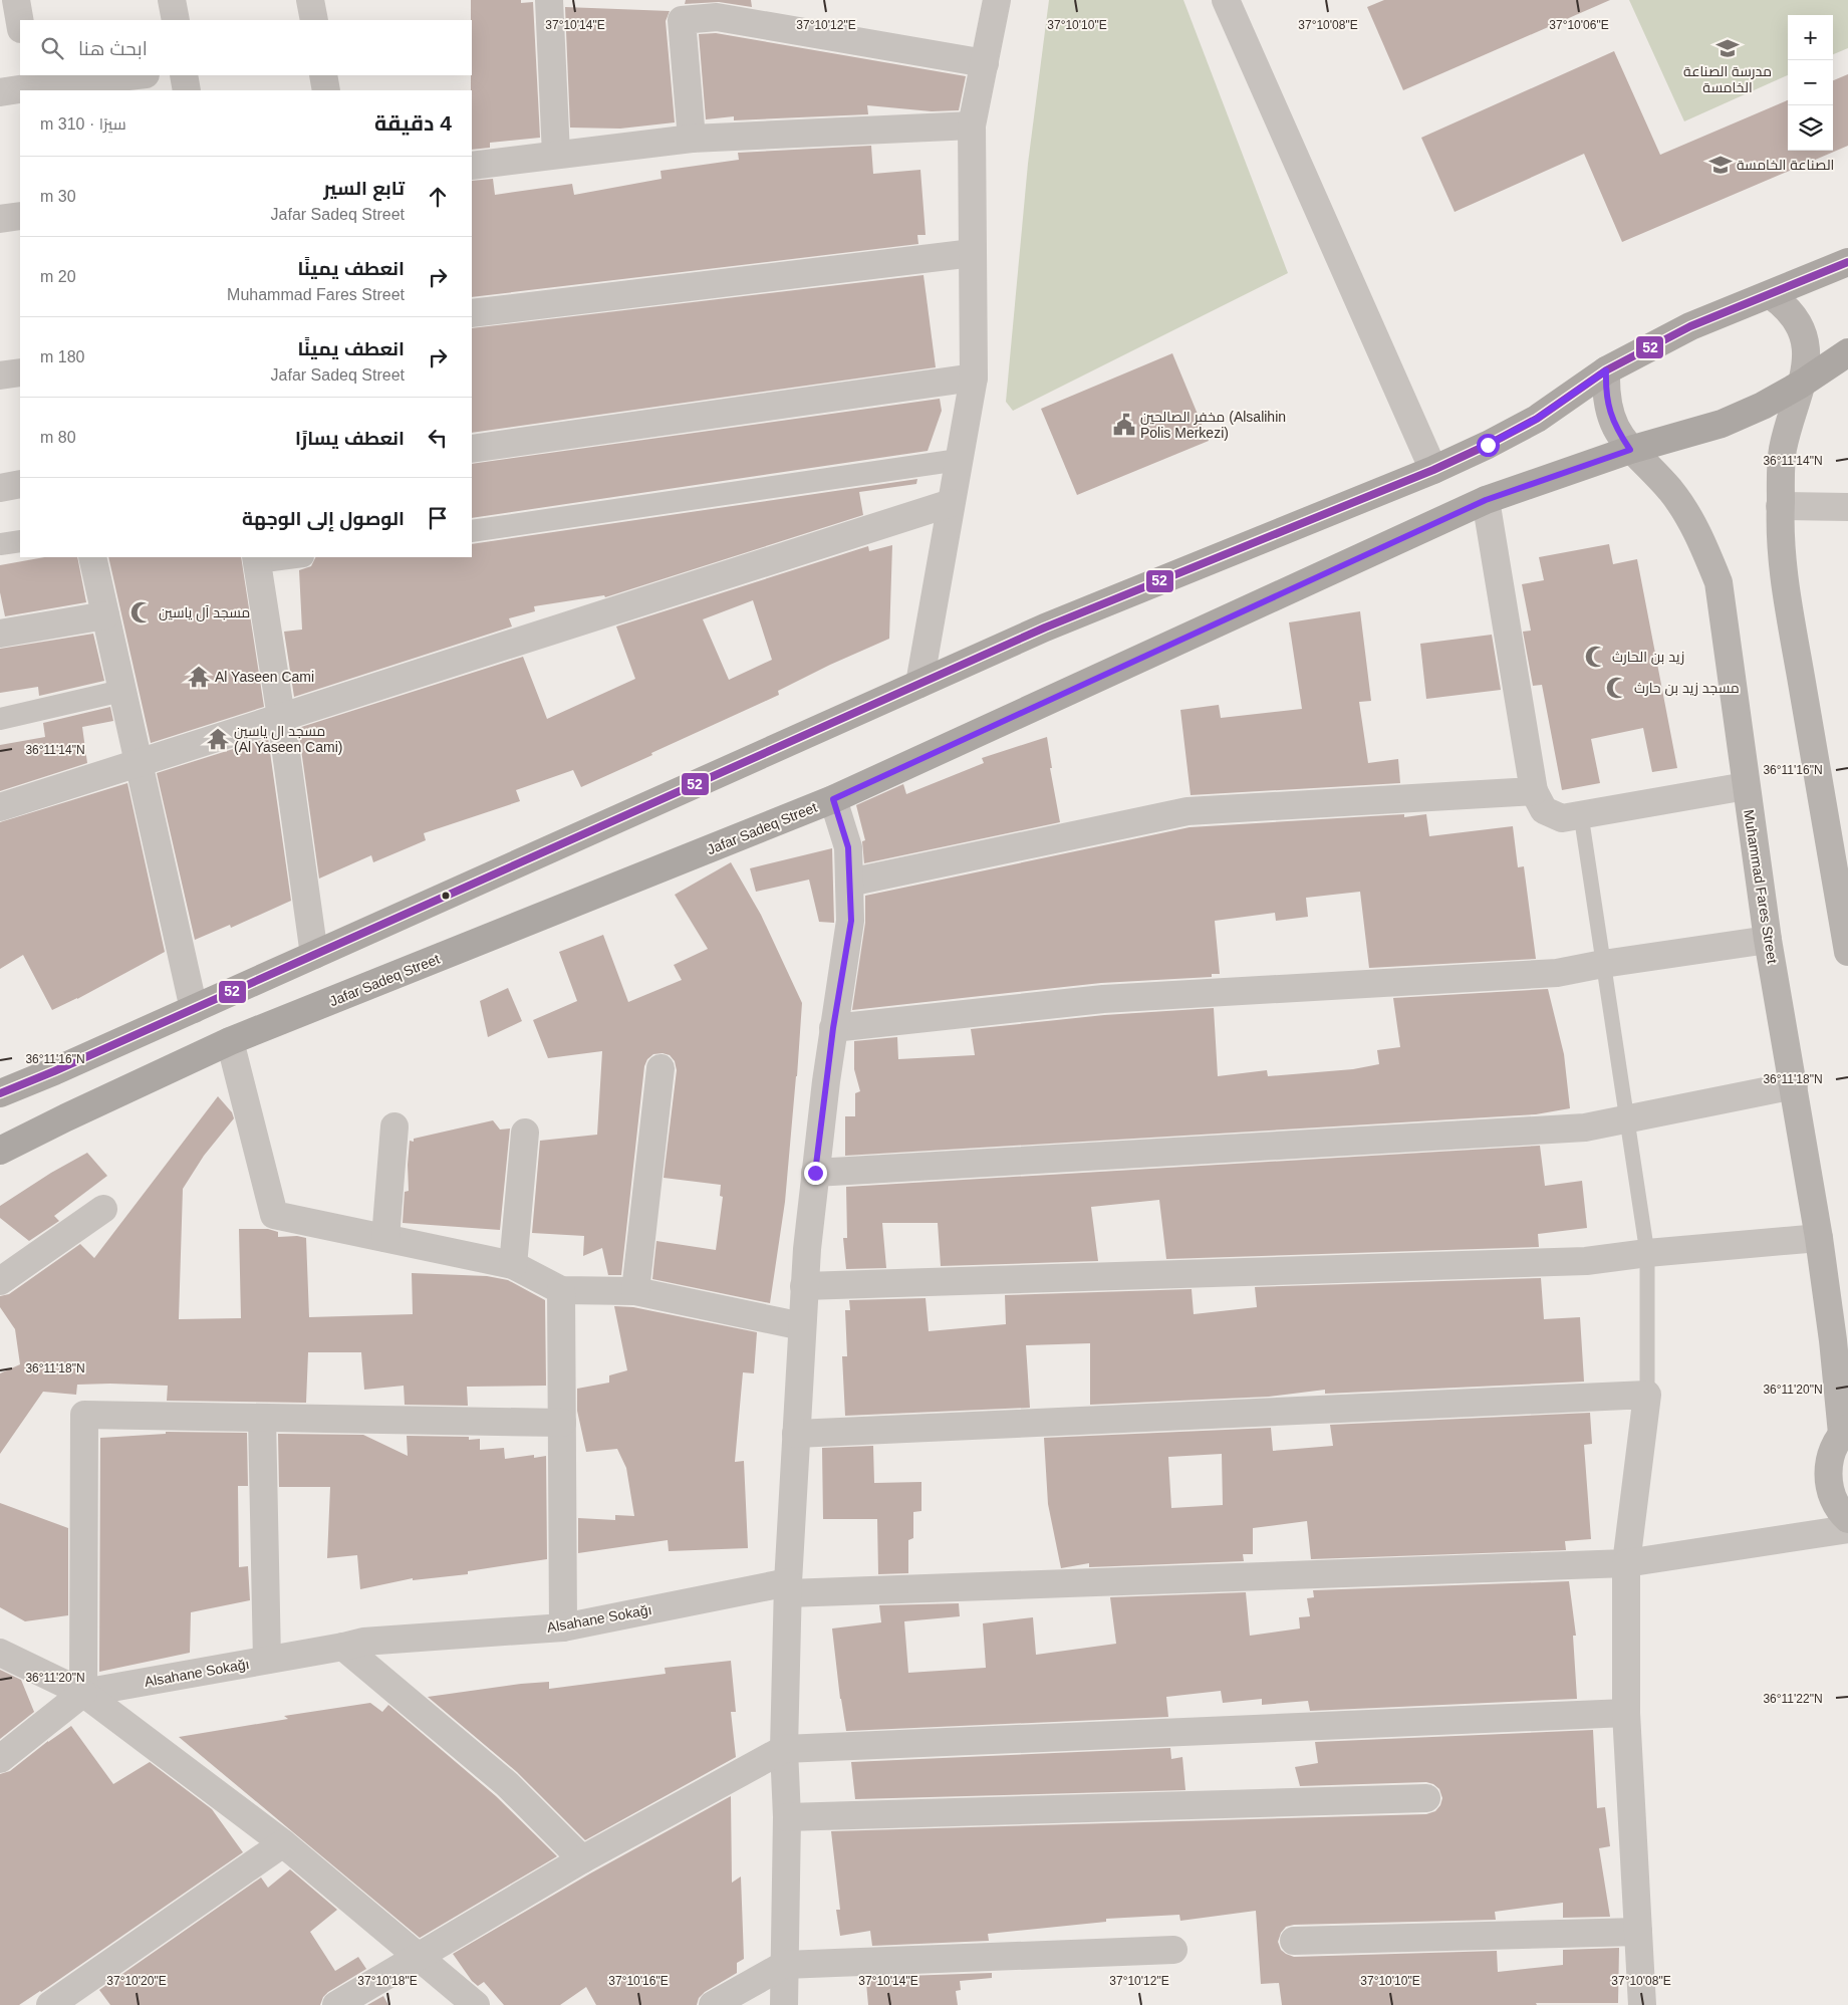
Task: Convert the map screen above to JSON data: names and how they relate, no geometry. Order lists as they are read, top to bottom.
{
  "streets": {
    "main road": ["Jafar Sadeq Street", "Muhammad Fares Street"],
    "street": ["Alsahane Sokağı"]
  },
  "crossings": [
    ["Jafar Sadeq Street", "Muhammad Fares Street"]
  ],
  "places": {
    "school or university": ["مدرسة الصناعة الخامسة", "الصناعة الخامسة"],
    "public building": ["مخفر الصالحين (Alsalihin Polis Merkezi)"],
    "mosque": ["مسجد آل ياسين", "زيد بن الحارث", "مسجد زيد بن حارث"],
    "temple": ["Al Yaseen Cami", "مسجد ال ياسين (Al Yaseen Cami)"]
  },
  "lines": ["transit line 52"],
  "page": {
    "map_buttons": ["+", "−"],
    "search": "ابحث هنا",
    "heading": ["4 دقيقة", "سيرًا · 310 m"],
    "list": [
      ["تابع السير", "Jafar Sadeq Street", "30 m"],
      ["انعطف يمينًا", "Muhammad Fares Street", "20 m"],
      ["انعطف يمينًا", "Jafar Sadeq Street", "180 m"],
      ["انعطف يسارًا", "80 m"],
      "الوصول إلى الوجهة"
    ]
  },
  "coordinates": [
    "37°10'06\"E",
    "37°10'14\"E",
    "37°10'12\"E",
    "37°10'10\"E",
    "37°10'08\"E",
    "36°11'14\"N",
    "36°11'16\"N",
    "36°11'18\"N",
    "36°11'20\"N",
    "36°11'22\"N",
    "37°10'20\"E",
    "37°10'18\"E",
    "37°10'16\"E"
  ]
}
